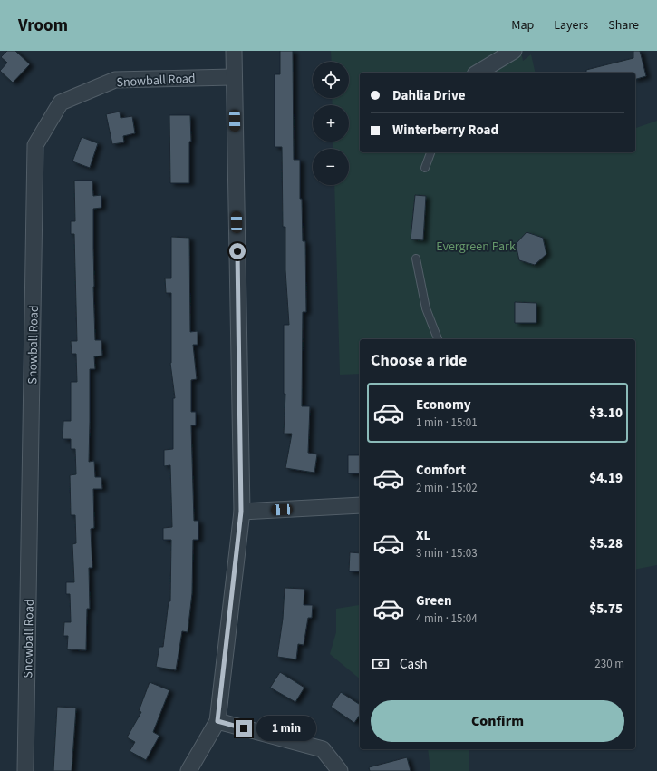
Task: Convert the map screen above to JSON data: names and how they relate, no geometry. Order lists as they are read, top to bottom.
{
  "streets": {
    "street": ["Snowball Road"]
  },
  "parks": ["Evergreen Park"],
  "page": {
    "header": "Vroom",
    "nav": ["Map", "Layers", "Share"],
    "map_buttons": ["+", "−"],
    "banner": ["Dahlia Drive", "Winterberry Road"],
    "heading": "Choose a ride",
    "list": [
      {
        "name": "Economy",
        "note": "1 min · 15:01",
        "value": "$3.10"
      },
      {
        "name": "Comfort",
        "note": "2 min · 15:02",
        "value": "$4.19"
      },
      {
        "name": "XL",
        "note": "3 min · 15:03",
        "value": "$5.28"
      },
      {
        "name": "Green",
        "note": "4 min · 15:04",
        "value": "$5.75"
      }
    ],
    "pay": ["Cash", "230 m"],
    "buttons": "Confirm",
    "bubble": "1 min"
  }
}
